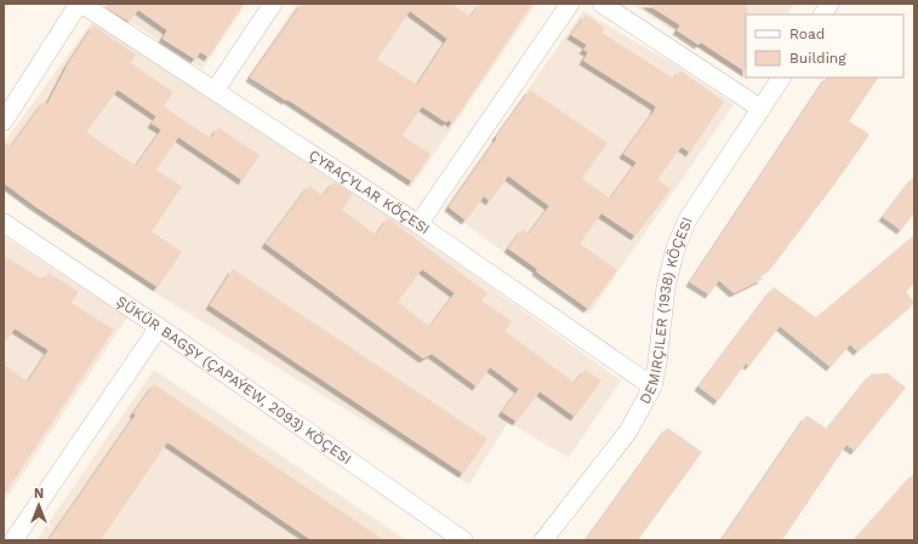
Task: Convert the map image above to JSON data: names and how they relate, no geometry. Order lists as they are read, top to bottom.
{
  "streets": {
    "street": ["ÇYRAÇYLAR KÖÇESI", "DEMIRÇILER (1938) KÖÇESI", "ŞÜKÜR BAGŞY (ÇAPAÝEW, 2093) KÖÇESI"]
  },
  "crossings": [
    ["ÇYRAÇYLAR KÖÇESI", "DEMIRÇILER (1938) KÖÇESI"]
  ],
  "legend": ["Road", "Building"],
  "north": "top"
}
